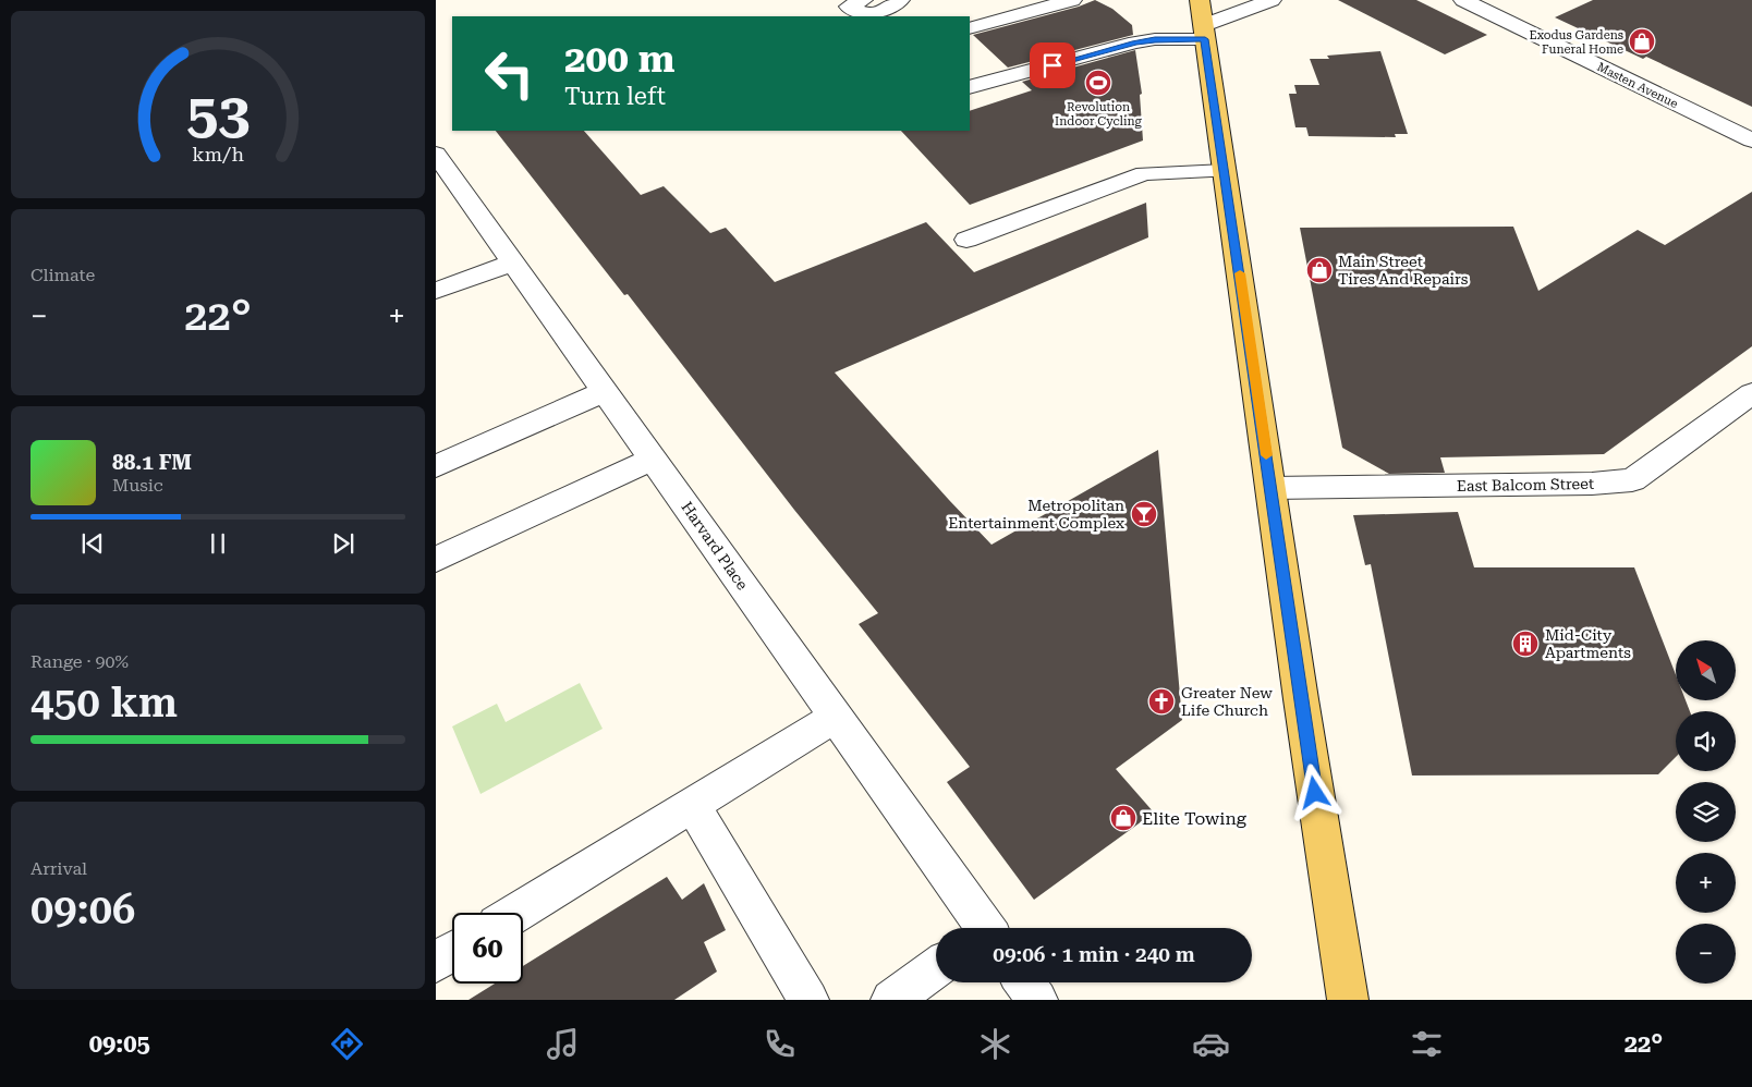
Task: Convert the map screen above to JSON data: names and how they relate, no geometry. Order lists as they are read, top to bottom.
{
  "streets": {
    "street": ["Masten Avenue", "East Balcom Street", "Harvard Place"]
  },
  "places": {
    "shop": ["Exodus Gardens Funeral Home", "Main Street Tires And Repairs", "Elite Towing"],
    "sports": ["Revolution Indoor Cycling"],
    "bar": ["Metropolitan Entertainment Complex"],
    "building": ["Mid-City Apartments"],
    "church": ["Greater New Life Church"]
  },
  "north": "top left",
  "page": {
    "turn": ["200 m", "Turn left"],
    "tile": [
      "Climate",
      ["Range · 90%", "450 km"],
      ["Arrival", "09:06"]
    ],
    "heat": ["−", "22°", "+"],
    "song": ["88.1 FM", "Music"],
    "map_buttons": ["+", "−"],
    "limit": "60",
    "trip": "09:06 · 1 min · 240 m",
    "tabs": ["09:05", "22°"],
    "gauge": ["53", "km/h"]
  }
}
